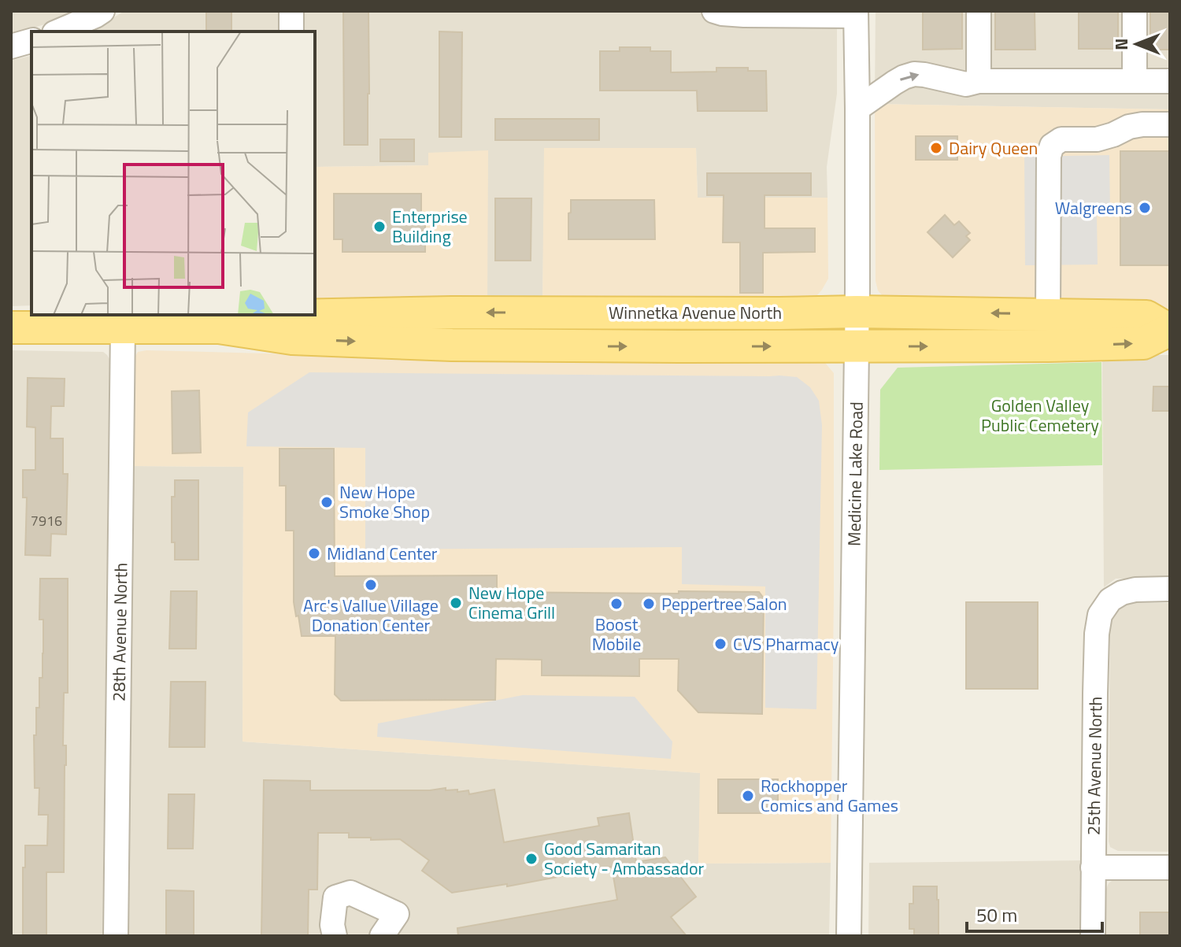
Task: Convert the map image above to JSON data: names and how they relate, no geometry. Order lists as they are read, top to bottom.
{
  "streets": {
    "main road": ["Winnetka Avenue North"],
    "street": ["Medicine Lake Road", "28th Avenue North", "25th Avenue North"]
  },
  "crossings": [
    ["Winnetka Avenue North", "Medicine Lake Road"],
    ["Winnetka Avenue North", "28th Avenue North"]
  ],
  "parks": ["Golden Valley Public Cemetery"],
  "places": [
    "Dairy Queen",
    "Walgreens",
    "Enterprise Building",
    "New Hope Smoke Shop",
    "Midland Center",
    "Arc's Vallue Village Donation Center",
    "New Hope Cinema Grill",
    "Boost Mobile",
    "Peppertree Salon",
    "CVS Pharmacy",
    "Rockhopper Comics and Games",
    "Good Samaritan Society - Ambassador"
  ],
  "house_numbers": ["7916"],
  "scale_bar": "50 m",
  "north": "left"
}
